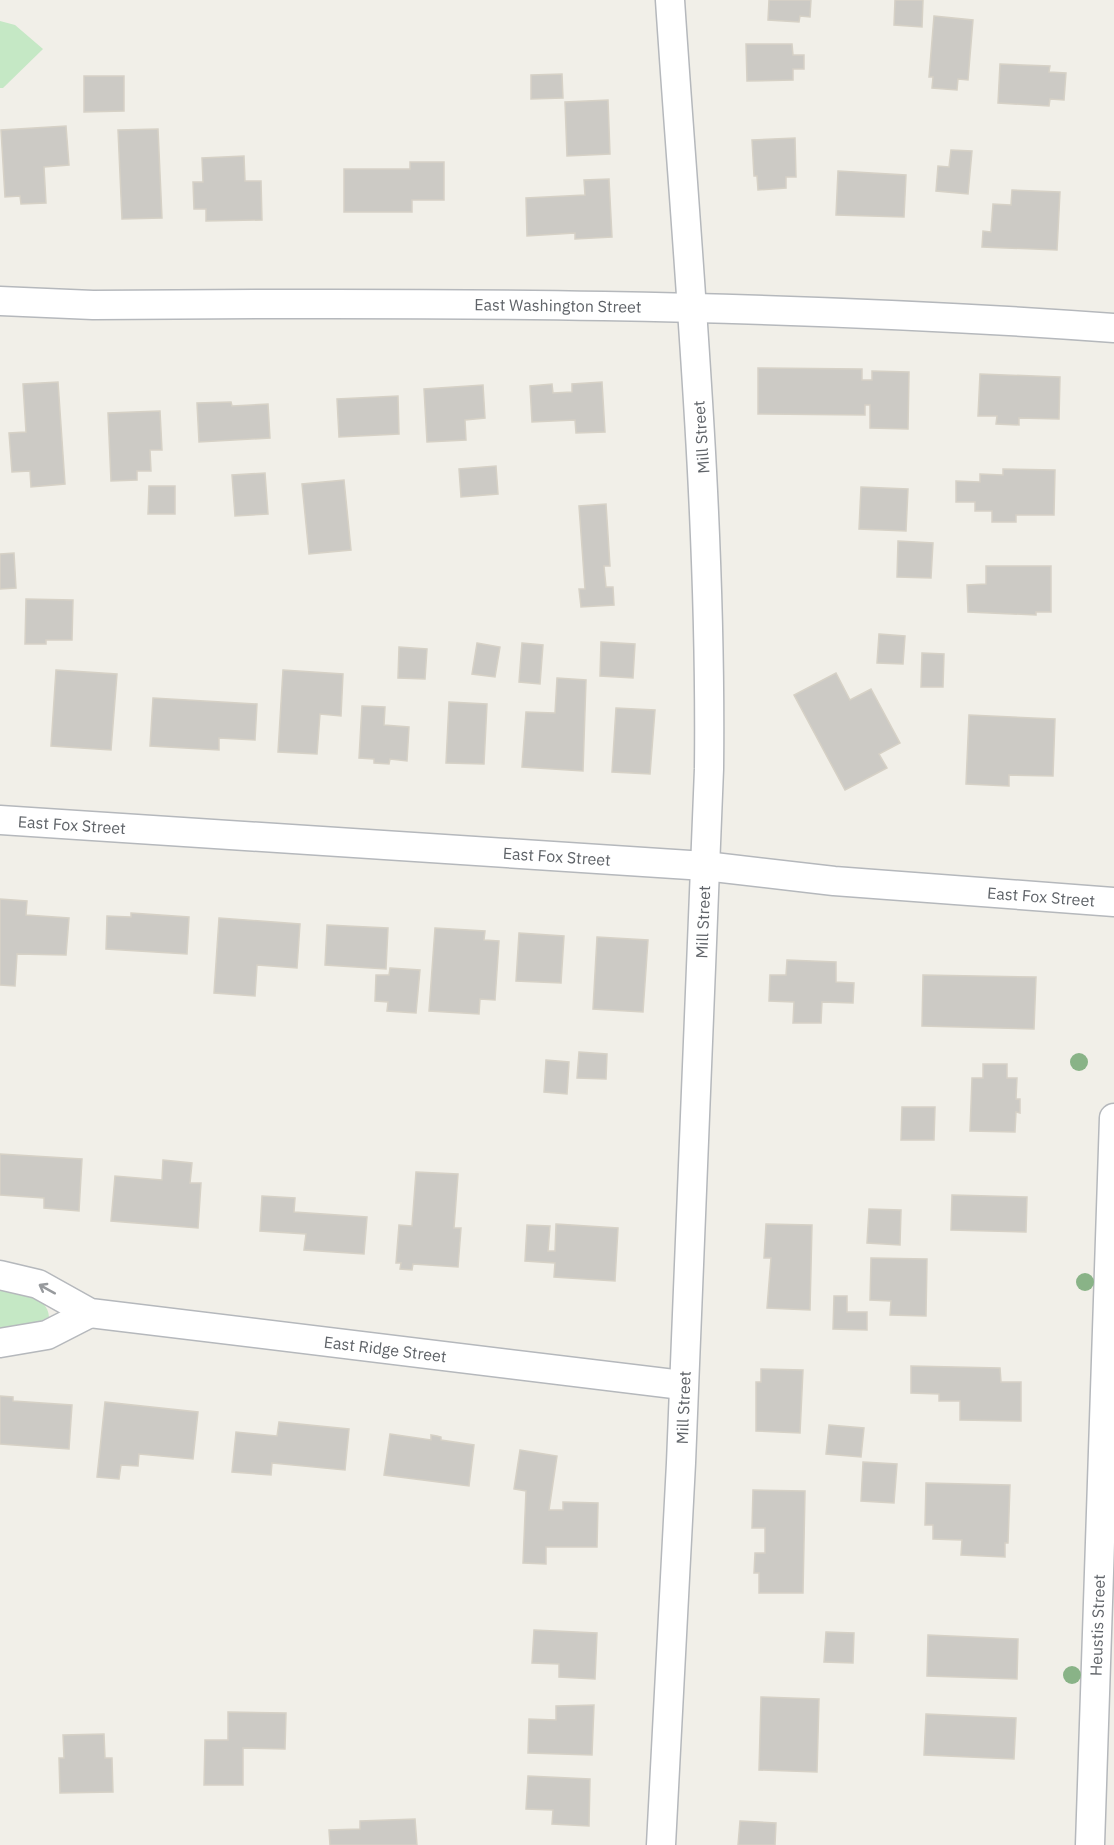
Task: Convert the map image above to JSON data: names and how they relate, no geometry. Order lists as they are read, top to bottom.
{
  "streets": {
    "street": [
      "East Washington Street",
      "Mill Street",
      "East Fox Street",
      "East Ridge Street",
      "Heustis Street"
    ]
  },
  "crossings": [
    ["East Washington Street", "Mill Street"],
    ["Mill Street", "East Fox Street"],
    ["Mill Street", "East Ridge Street"]
  ]
}
